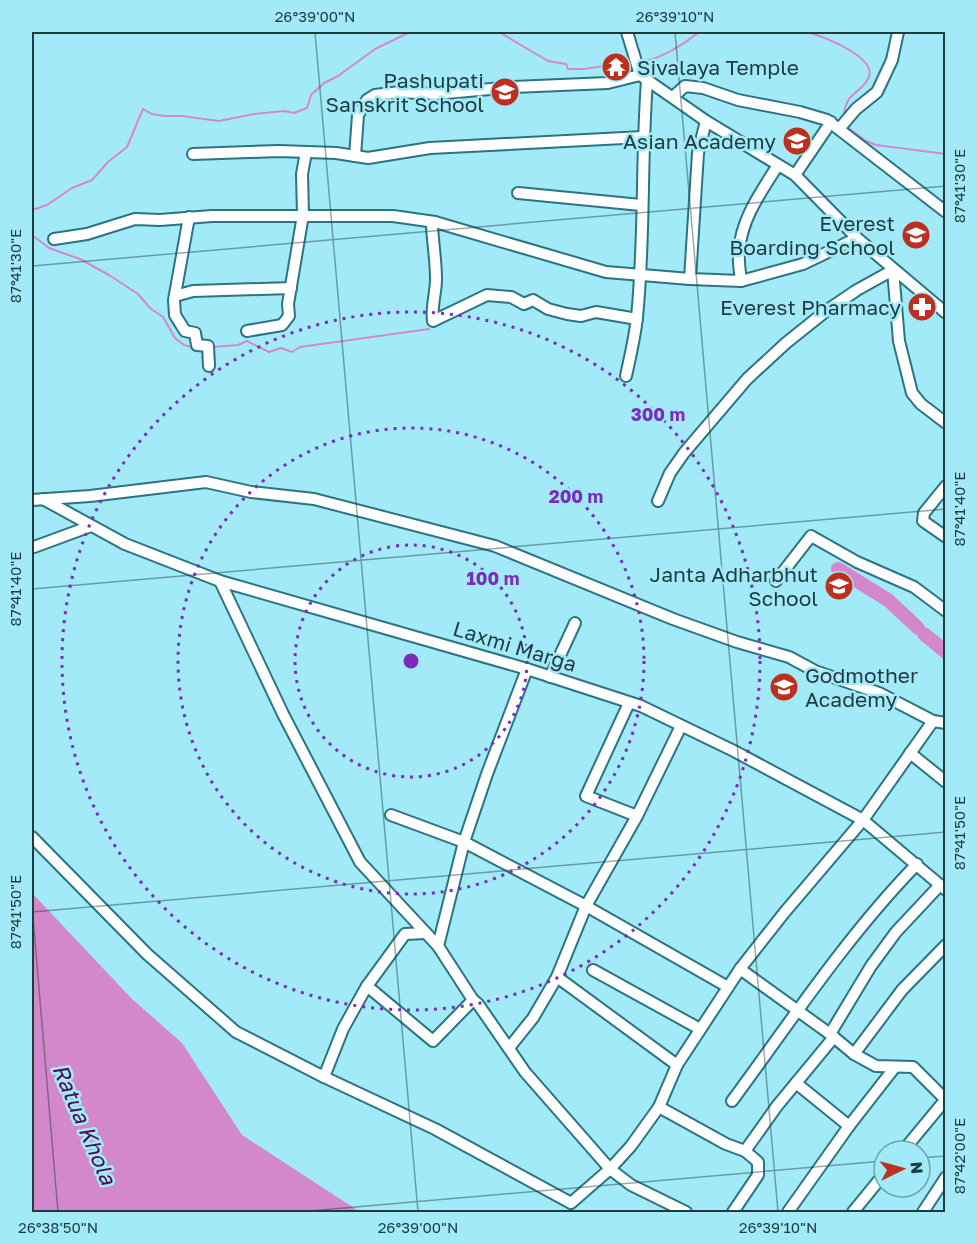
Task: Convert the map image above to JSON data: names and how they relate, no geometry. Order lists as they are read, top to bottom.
{
  "streets": {
    "street": ["Laxmi Marga"]
  },
  "water": ["Ratua Khola"],
  "places": {
    "temple": ["Sivalaya Temple"],
    "school or university": [
      "Pashupati Sanskrit School",
      "Asian Academy",
      "Everest Boarding School",
      "Janta Adharbhut School",
      "Godmother Academy"
    ],
    "pharmacy": ["Everest Pharmacy"]
  },
  "north": "right",
  "coordinates": [
    "26°39'00\"N",
    "26°39'10\"N",
    "87°41'30\"E",
    "87°41'40\"E",
    "87°41'50\"E",
    "87°42'00\"E",
    "26°38'50\"N"
  ],
  "rings": ["300 m", "200 m", "100 m"]
}
